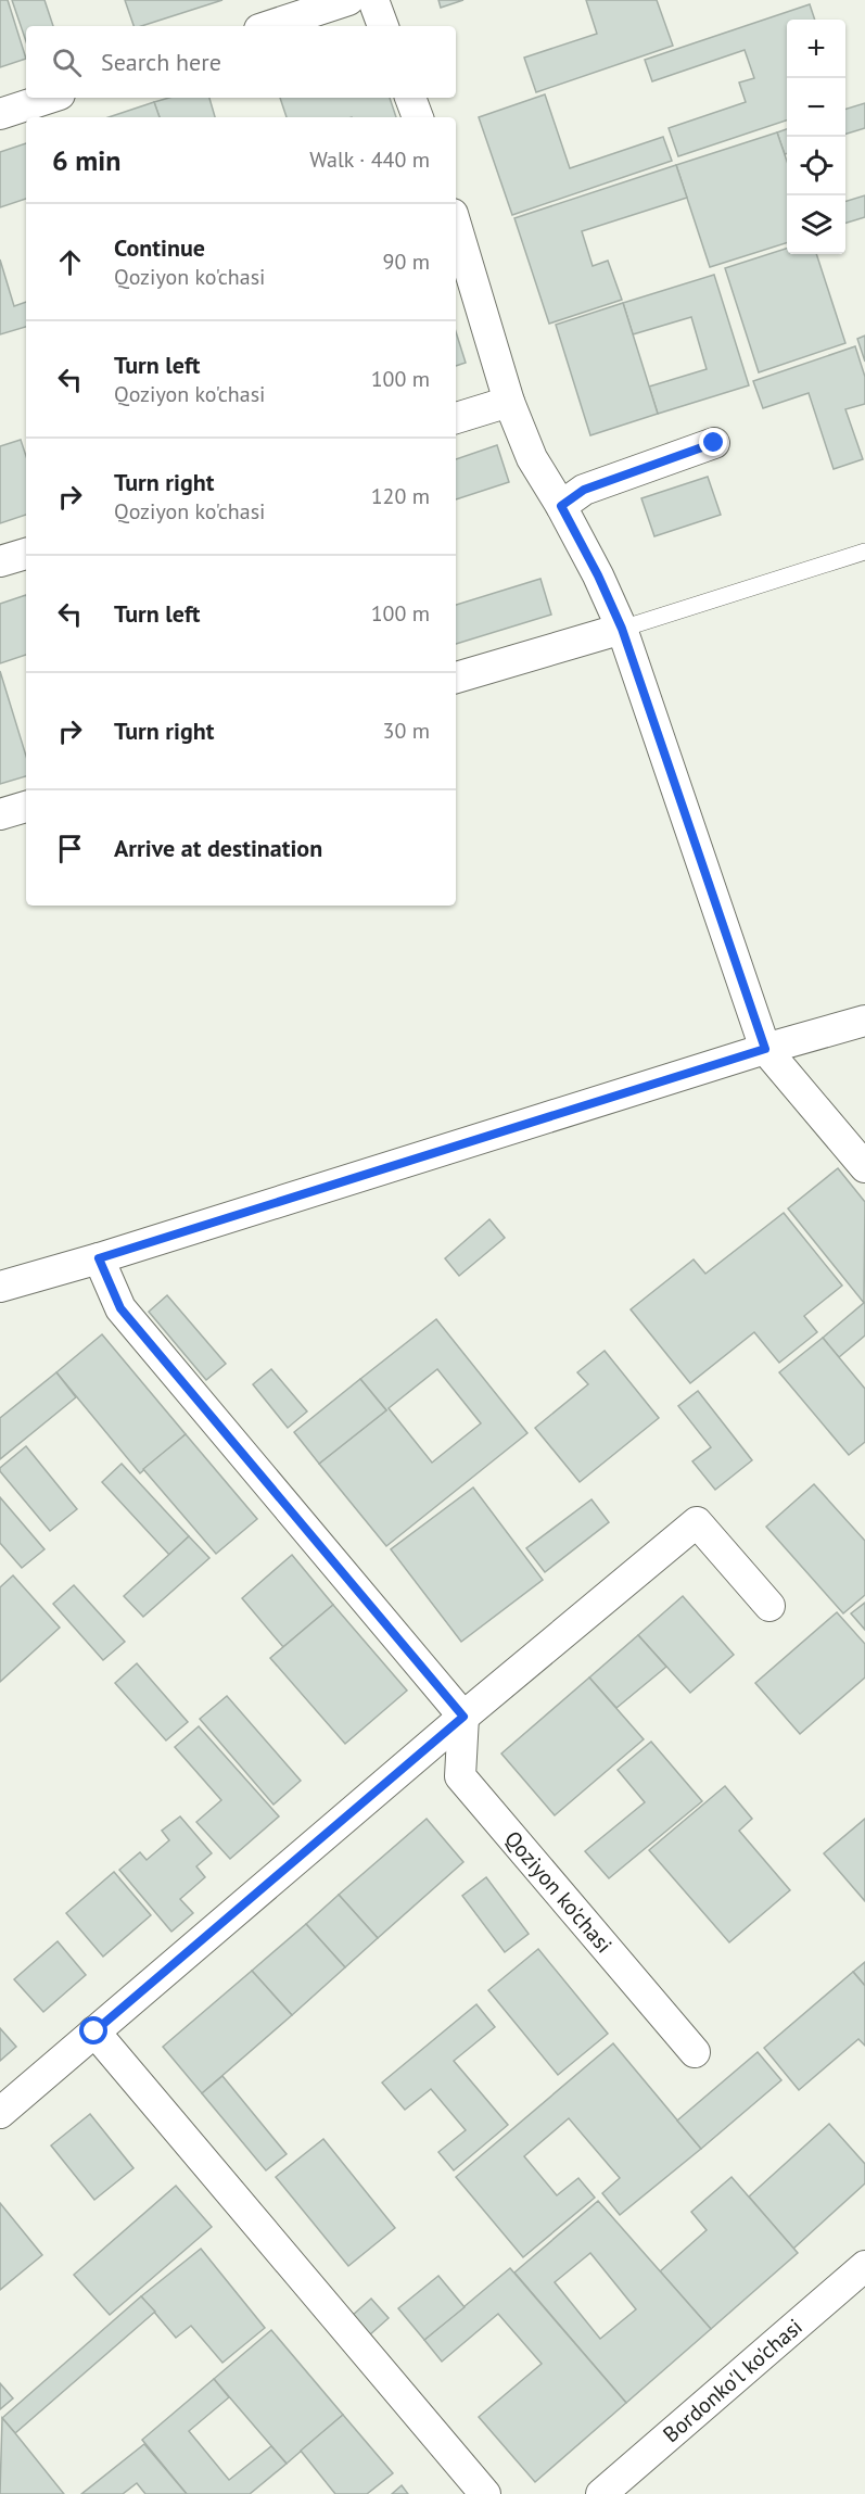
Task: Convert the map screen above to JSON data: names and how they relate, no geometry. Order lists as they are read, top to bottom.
{
  "streets": {
    "street": ["Qoziyon ko'chasi", "Bordonko'l ko'chasi"]
  },
  "page": {
    "map_buttons": ["+", "−"],
    "search": "Search here",
    "heading": ["6 min", "Walk · 440 m"],
    "list": [
      ["Continue", "Qoziyon ko'chasi", "90 m"],
      ["Turn left", "Qoziyon ko'chasi", "100 m"],
      ["Turn right", "Qoziyon ko'chasi", "120 m"],
      ["Turn left", "100 m"],
      ["Turn right", "30 m"],
      "Arrive at destination"
    ]
  }
}
